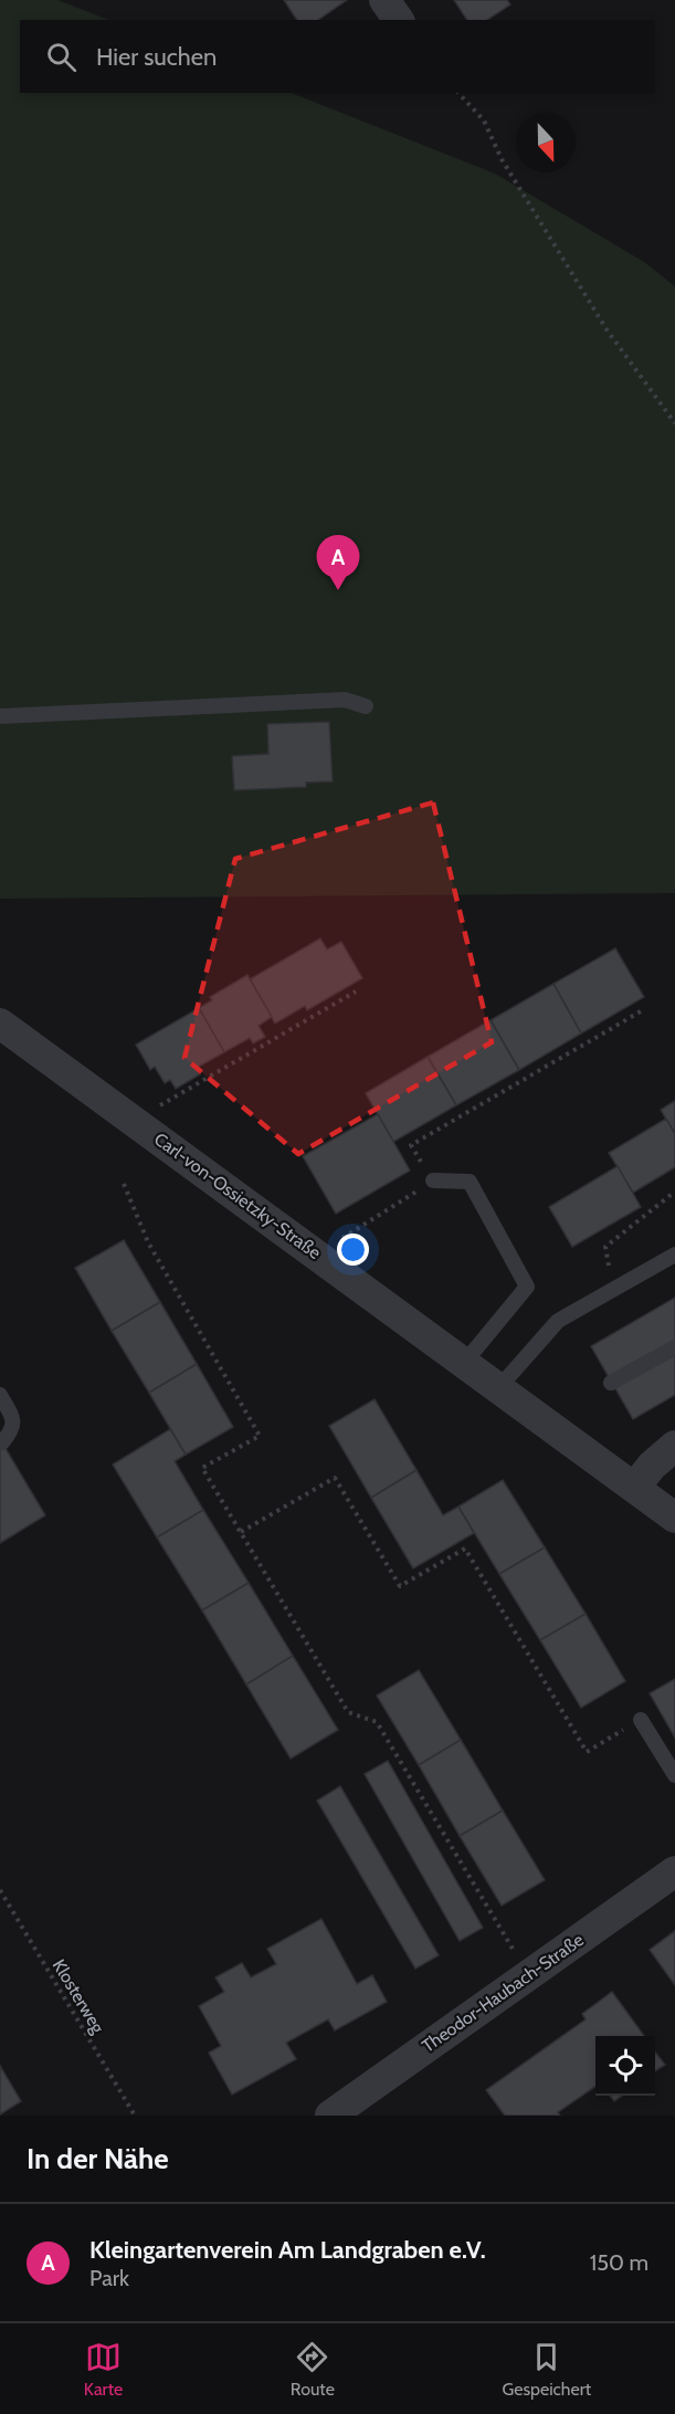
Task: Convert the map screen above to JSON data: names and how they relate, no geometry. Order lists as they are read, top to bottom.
{
  "streets": {
    "street": ["Carl-von-Ossietzky-Straße", "Theodor-Haubach-Straße"],
    "path": ["Klosterweg"]
  },
  "north": "bottom",
  "page": {
    "search": "Hier suchen",
    "pins": "A",
    "heading": "In der Nähe",
    "list": [
      {
        "mark": "A",
        "name": "Kleingartenverein Am Landgraben e.V.",
        "note": "Park",
        "value": "150 m"
      }
    ],
    "nav": ["Karte", "Route", "Gespeichert"]
  }
}
